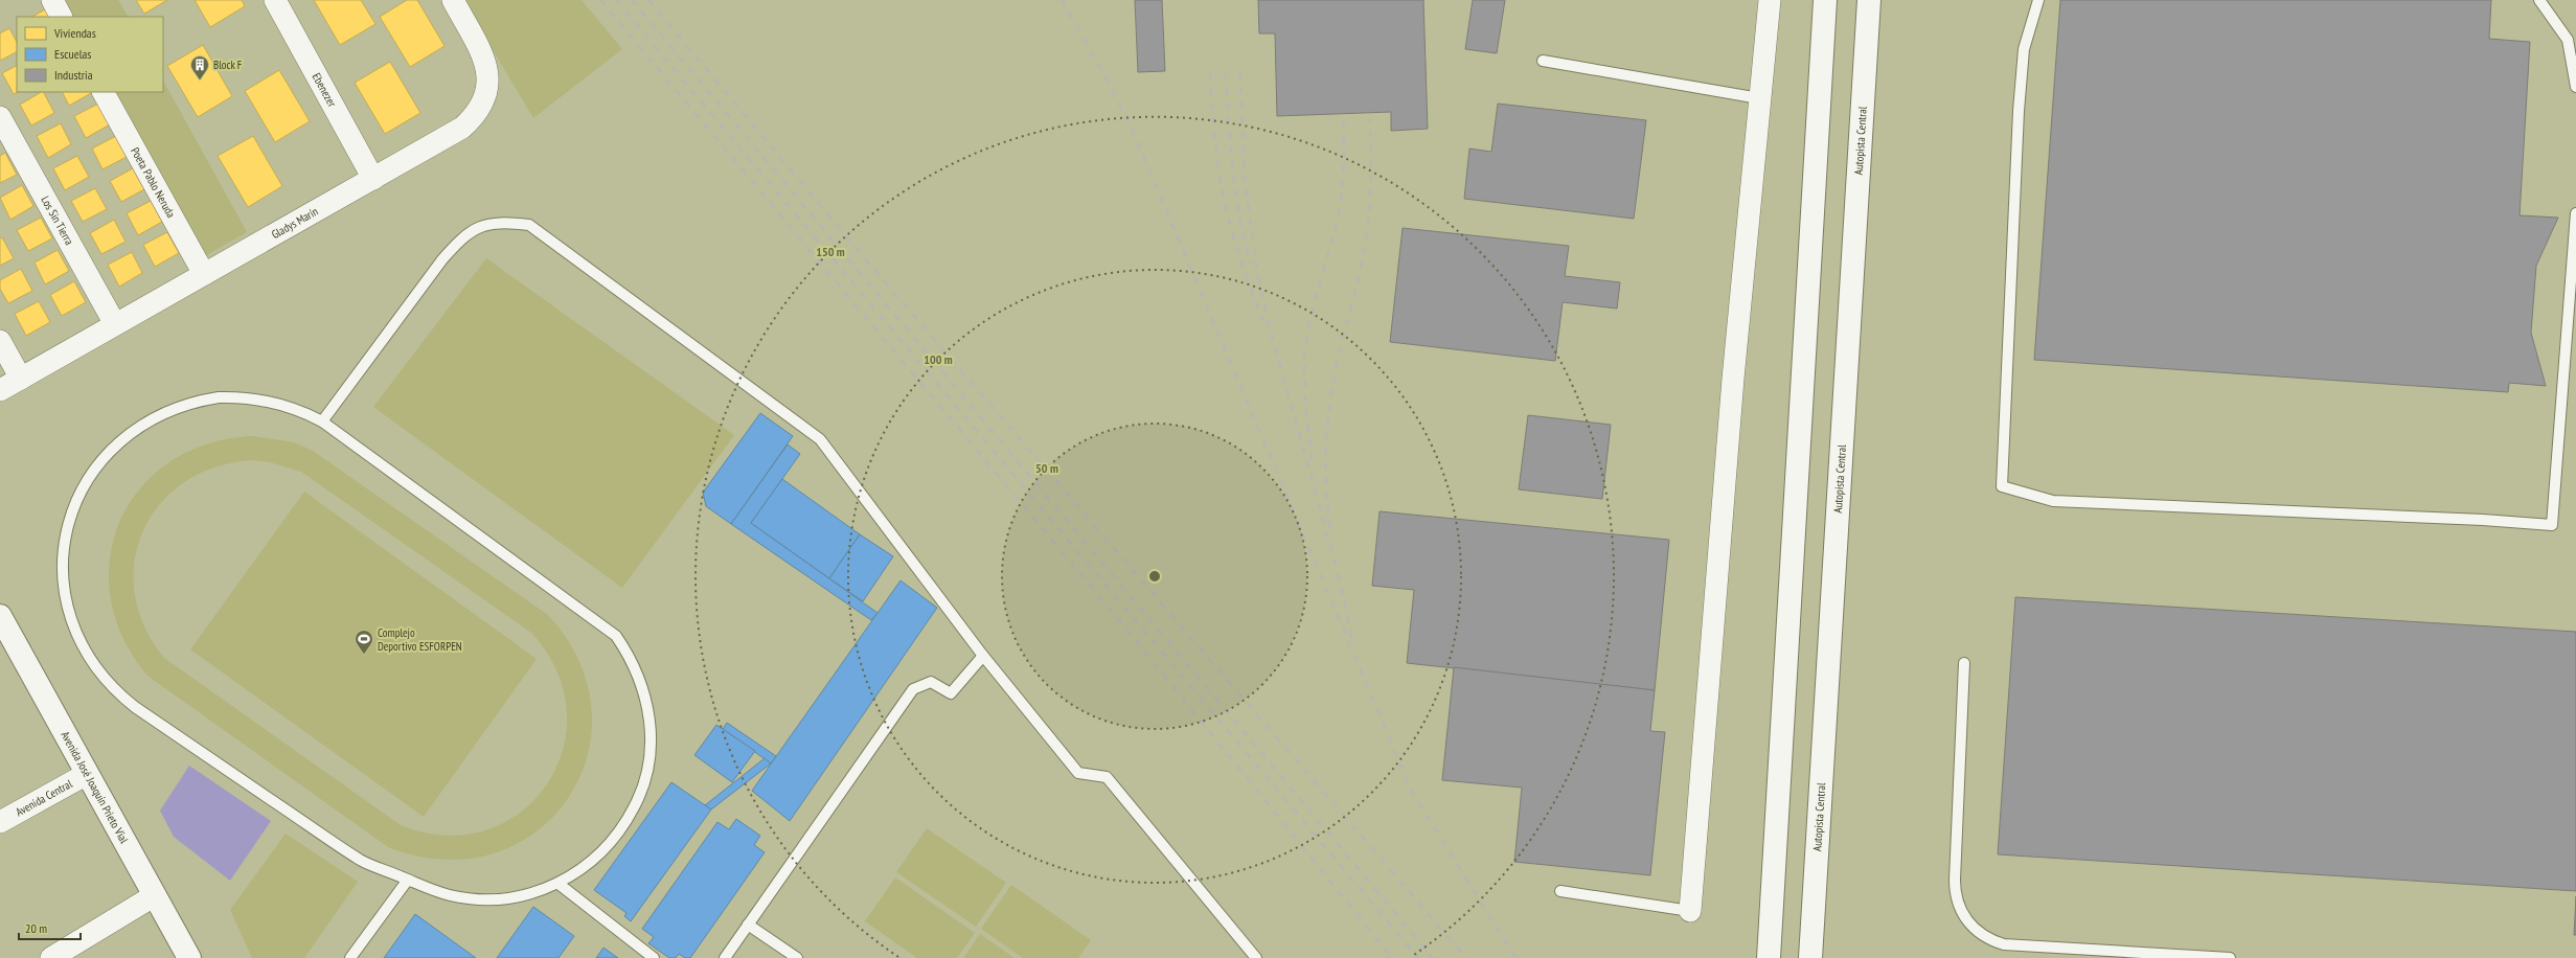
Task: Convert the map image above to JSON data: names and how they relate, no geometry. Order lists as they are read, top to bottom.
{
  "streets": {
    "main road": ["Autopista Central", "Avenida José Joaquín Prieto Vial"],
    "street": [
      "Ebenezer",
      "Poeta Pablo Neruda",
      "Los Sin Tierra",
      "Gladys Marín",
      "Avenida Central"
    ]
  },
  "crossings": [
    ["Ebenezer", "Gladys Marín"],
    ["Poeta Pablo Neruda", "Gladys Marín"],
    ["Los Sin Tierra", "Gladys Marín"],
    ["Avenida José Joaquín Prieto Vial", "Avenida Central"]
  ],
  "places": {
    "building": ["Block F"],
    "sports": ["Complejo Deportivo ESFORPEN"]
  },
  "legend": ["Viviendas", "Escuelas", "Industria"],
  "scale_bar": "20 m",
  "rings": ["150 m", "100 m", "50 m"]
}
